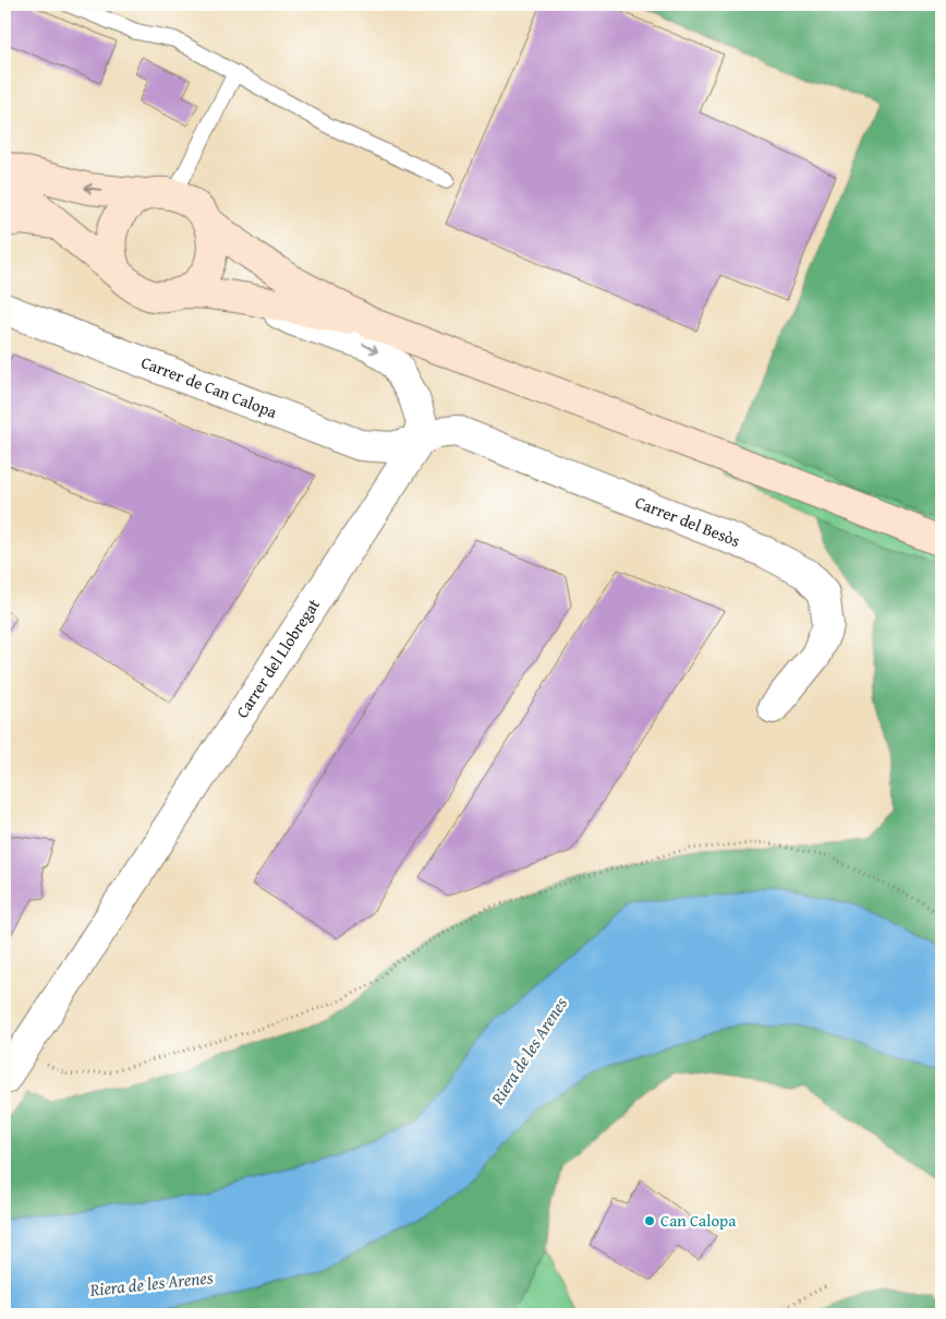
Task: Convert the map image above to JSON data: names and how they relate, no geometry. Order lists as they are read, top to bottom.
{
  "streets": {
    "street": ["Carrer de Can Calopa", "Carrer del Besòs", "Carrer del Llobregat"]
  },
  "crossings": [
    ["Carrer de Can Calopa", "Carrer del Besòs"],
    ["Carrer de Can Calopa", "Carrer del Llobregat"],
    ["Carrer del Besòs", "Carrer del Llobregat"]
  ],
  "water": ["Riera de les Arenes"],
  "places": ["Can Calopa"]
}
